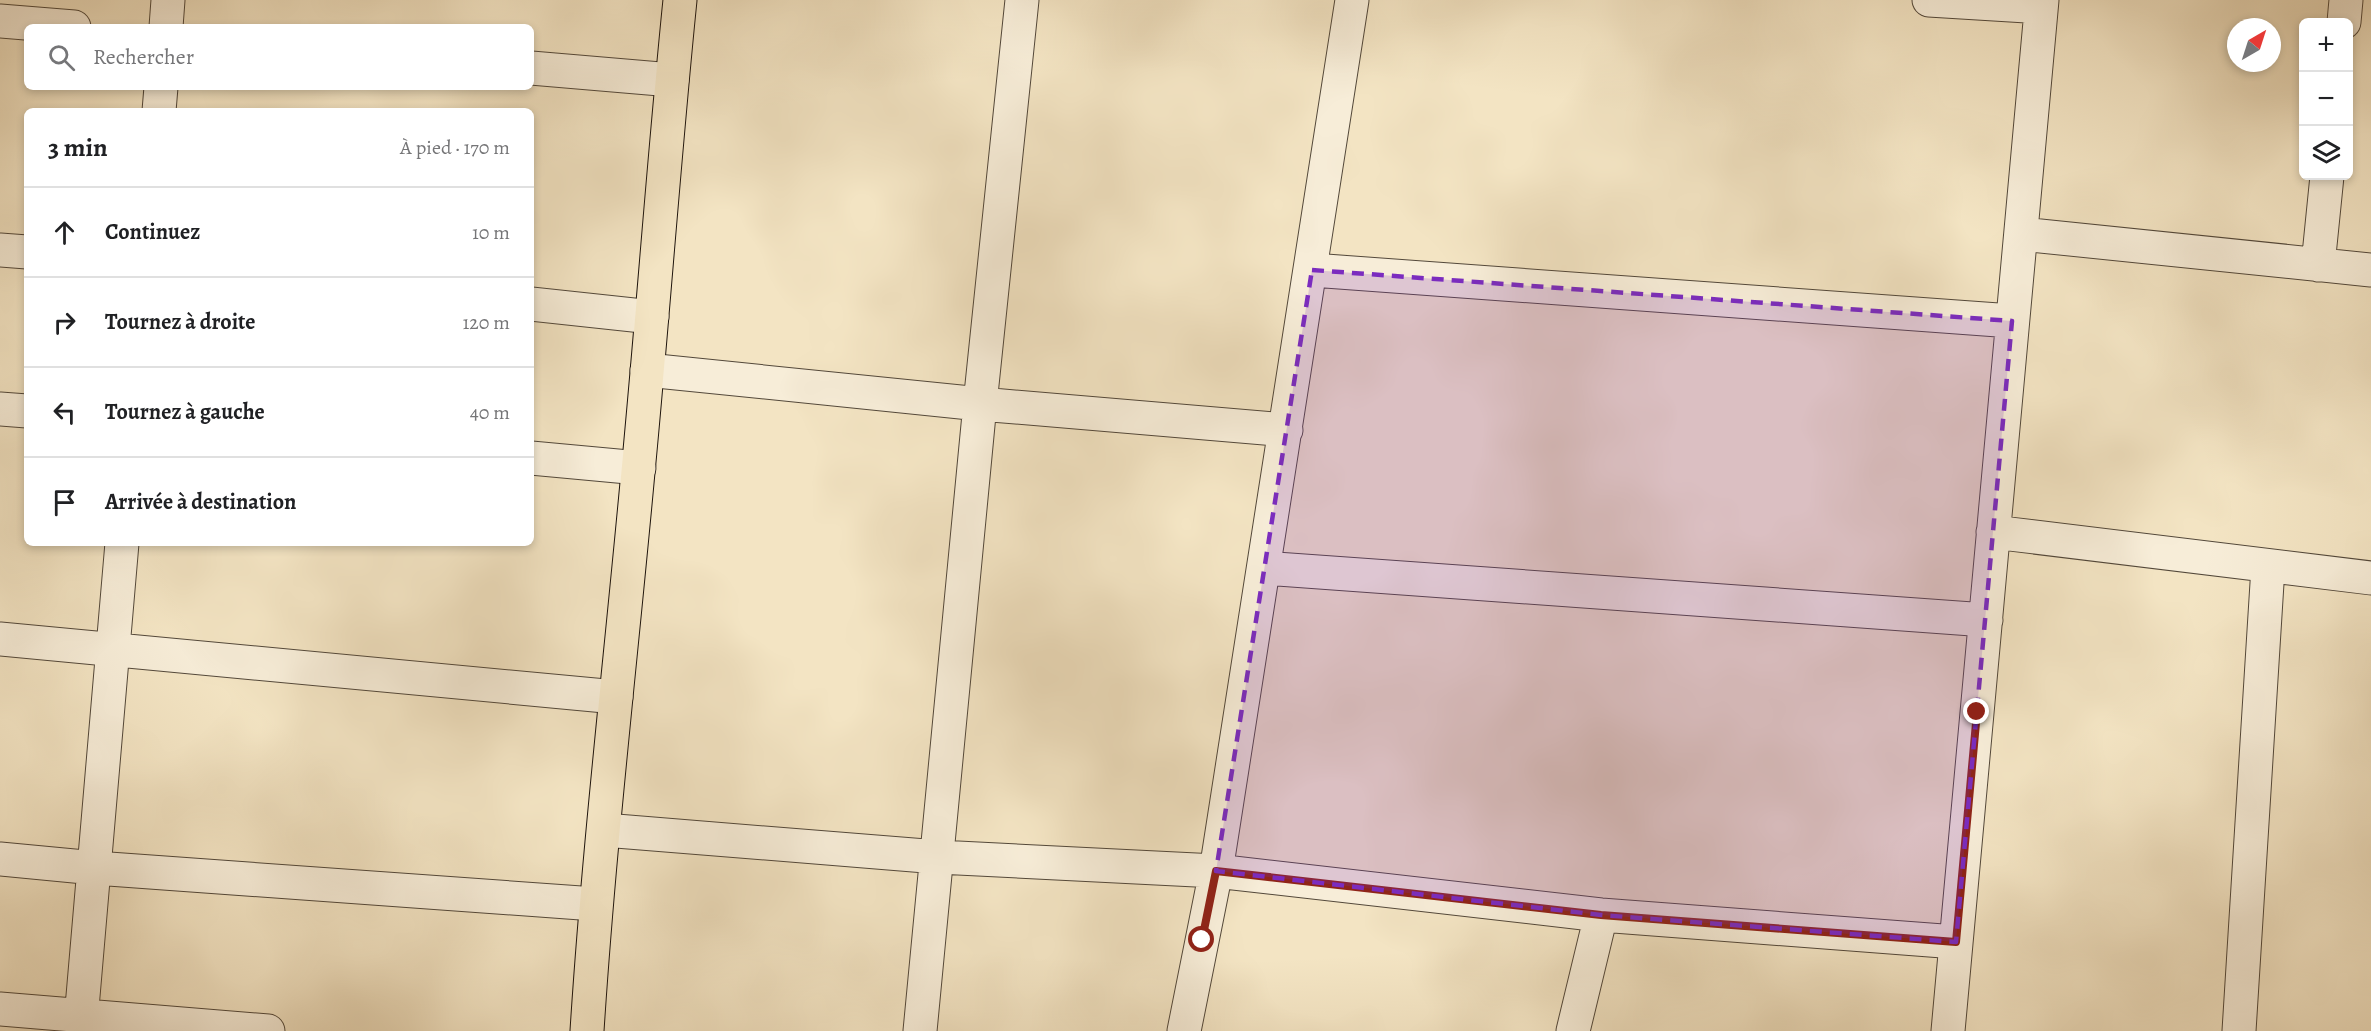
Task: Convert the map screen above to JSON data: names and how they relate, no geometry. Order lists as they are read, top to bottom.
{
  "north": "top right",
  "page": {
    "map_buttons": ["+", "−"],
    "search": "Rechercher",
    "heading": ["3 min", "À pied · 170 m"],
    "list": [
      ["Continuez", "10 m"],
      ["Tournez à droite", "120 m"],
      ["Tournez à gauche", "40 m"],
      "Arrivée à destination"
    ]
  }
}
